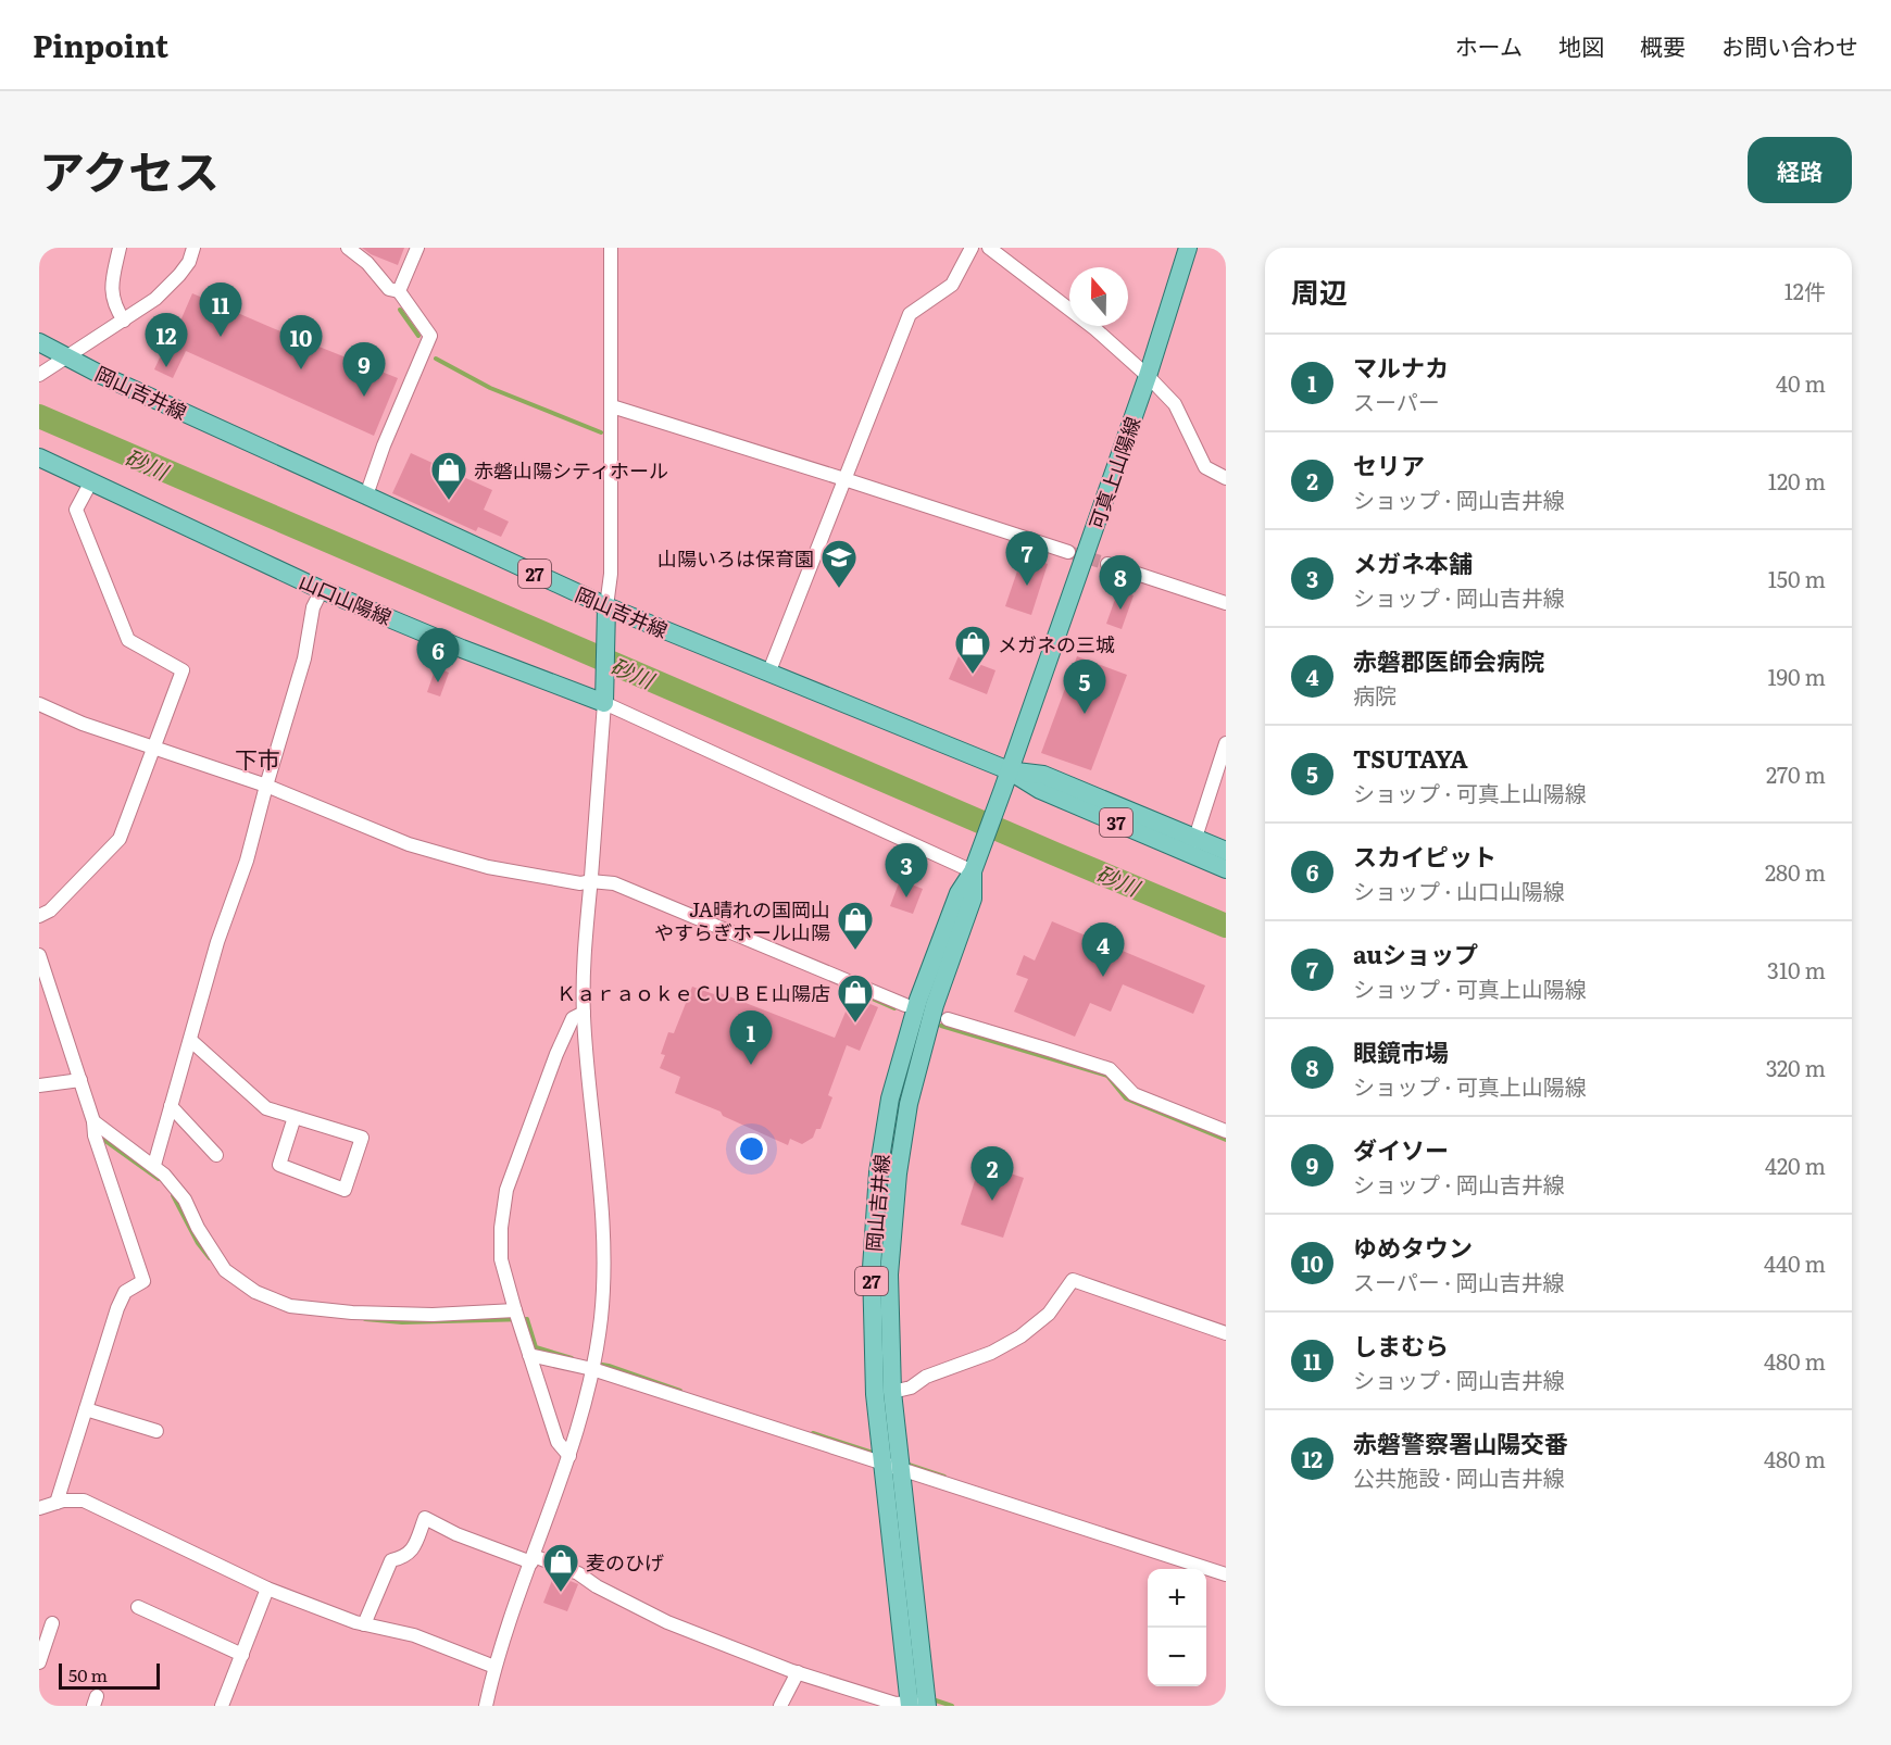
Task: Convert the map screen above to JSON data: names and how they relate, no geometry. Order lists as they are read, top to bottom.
{
  "streets": {
    "main road": [
      "岡山吉井線",
      "可真上山陽線",
      "27",
      "山口山陽線",
      "37"
    ]
  },
  "crossings": [
    ["岡山吉井線", "可真上山陽線"],
    ["岡山吉井線", "37"],
    ["可真上山陽線", "37"]
  ],
  "districts": ["下市"],
  "water": ["砂川"],
  "places": {
    "shop": [
      "赤磐山陽シティホール",
      "メガネの三城",
      "JA晴れの国岡山 やすらぎホール山陽",
      "ＫａｒａｏｋｅＣＵＢＥ山陽店",
      "麦のひげ"
    ],
    "school or university": ["山陽いろは保育園"]
  },
  "scale_bar": "50 m",
  "north": "top",
  "page": {
    "header": "Pinpoint",
    "nav": [
      "ホーム",
      "地図",
      "概要",
      "お問い合わせ"
    ],
    "title": "アクセス",
    "buttons": "経路",
    "heading": ["周辺", "12件"],
    "pins": [
      "11",
      "12",
      "10",
      "9",
      "7",
      "8",
      "6",
      "5",
      "3",
      "4",
      "1",
      "2"
    ],
    "list": [
      {
        "mark": "1",
        "name": "マルナカ",
        "note": "スーパー",
        "value": "40 m"
      },
      {
        "mark": "2",
        "name": "セリア",
        "note": "ショップ · 岡山吉井線",
        "value": "120 m"
      },
      {
        "mark": "3",
        "name": "メガネ本舗",
        "note": "ショップ · 岡山吉井線",
        "value": "150 m"
      },
      {
        "mark": "4",
        "name": "赤磐郡医師会病院",
        "note": "病院",
        "value": "190 m"
      },
      {
        "mark": "5",
        "name": "TSUTAYA",
        "note": "ショップ · 可真上山陽線",
        "value": "270 m"
      },
      {
        "mark": "6",
        "name": "スカイピット",
        "note": "ショップ · 山口山陽線",
        "value": "280 m"
      },
      {
        "mark": "7",
        "name": "auショップ",
        "note": "ショップ · 可真上山陽線",
        "value": "310 m"
      },
      {
        "mark": "8",
        "name": "眼鏡市場",
        "note": "ショップ · 可真上山陽線",
        "value": "320 m"
      },
      {
        "mark": "9",
        "name": "ダイソー",
        "note": "ショップ · 岡山吉井線",
        "value": "420 m"
      },
      {
        "mark": "10",
        "name": "ゆめタウン",
        "note": "スーパー · 岡山吉井線",
        "value": "440 m"
      },
      {
        "mark": "11",
        "name": "しまむら",
        "note": "ショップ · 岡山吉井線",
        "value": "480 m"
      },
      {
        "mark": "12",
        "name": "赤磐警察署山陽交番",
        "note": "公共施設 · 岡山吉井線",
        "value": "480 m"
      }
    ],
    "map_buttons": ["+", "−"],
    "scale": "50 m"
  }
}
